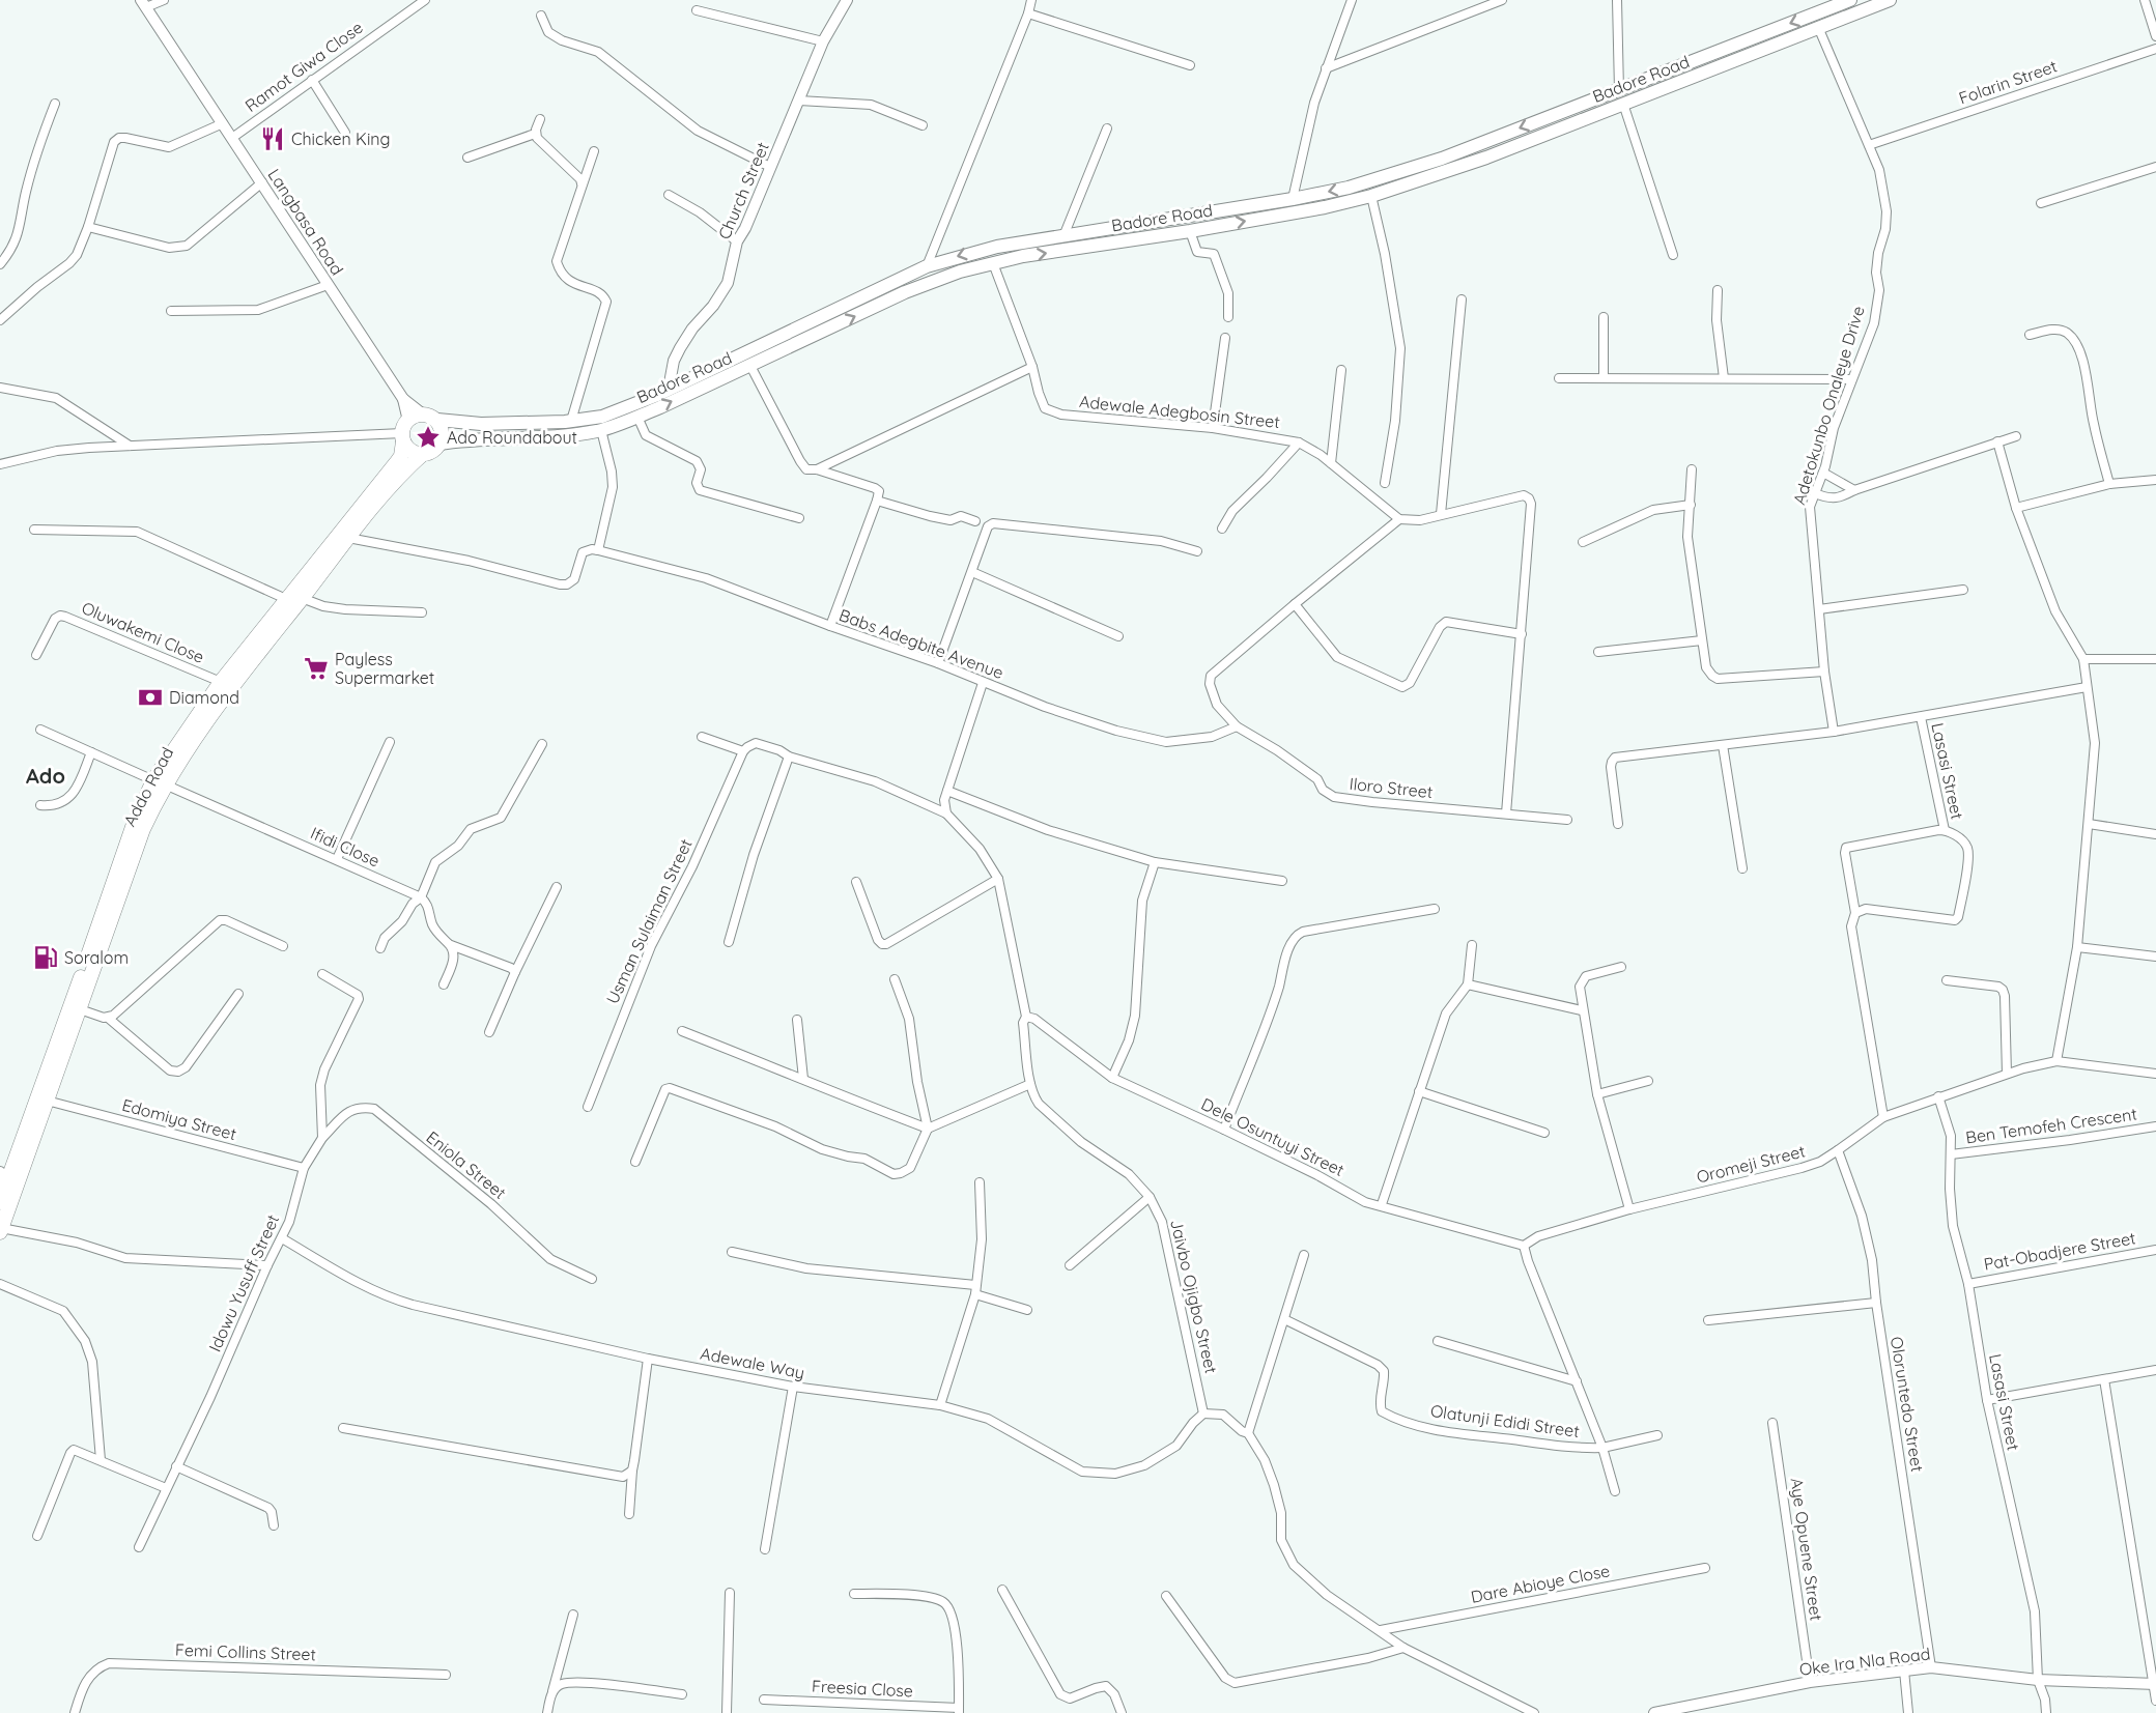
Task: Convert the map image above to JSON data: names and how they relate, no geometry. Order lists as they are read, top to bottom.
{
  "streets": {
    "main road": ["Badore Road", "Addo Road"],
    "street": [
      "Ramot Giwa Close",
      "Folarin Street",
      "Church Street",
      "Langbasa Road",
      "Adetokunbo Onaleye Drive",
      "Adewale Adegbosin Street",
      "Oluwakemi Close",
      "Babs Adegbite Avenue",
      "Lasasi Street",
      "Iloro Street",
      "Ifidi Close",
      "Usman Sulaiman Street",
      "Edomiya Street",
      "Ben Temofeh Crescent",
      "Dele Osuntuyi Street",
      "Oromeji Street",
      "Eniola Street",
      "Pat-Obadjere Street",
      "Idowu Yusuff Street",
      "Jaivbo Ojigbo Street",
      "Adewale Way",
      "Oloruntedo Street",
      "Olatunji Edidi Street",
      "Aye Opuene Street",
      "Dare Abioye Close",
      "Femi Collins Street",
      "Oke Ira Nla Road",
      "Freesia Close"
    ]
  },
  "crossings": [
    ["Ramot Giwa Close", "Langbasa Road"],
    ["Badore Road", "Church Street"],
    ["Badore Road", "Adetokunbo Onaleye Drive"],
    ["Badore Road", "Adewale Adegbosin Street"],
    ["Badore Road", "Addo Road"],
    ["Folarin Street", "Adetokunbo Onaleye Drive"],
    ["Oluwakemi Close", "Addo Road"],
    ["Babs Adegbite Avenue", "Iloro Street"],
    ["Lasasi Street", "Ben Temofeh Crescent"],
    ["Lasasi Street", "Oromeji Street"],
    ["Lasasi Street", "Pat-Obadjere Street"],
    ["Lasasi Street", "Oke Ira Nla Road"],
    ["Addo Road", "Ifidi Close"],
    ["Addo Road", "Edomiya Street"],
    ["Edomiya Street", "Idowu Yusuff Street"],
    ["Dele Osuntuyi Street", "Oromeji Street"],
    ["Dele Osuntuyi Street", "Jaivbo Ojigbo Street"],
    ["Dele Osuntuyi Street", "Olatunji Edidi Street"],
    ["Oromeji Street", "Oloruntedo Street"],
    ["Oromeji Street", "Olatunji Edidi Street"],
    ["Eniola Street", "Idowu Yusuff Street"],
    ["Idowu Yusuff Street", "Adewale Way"],
    ["Jaivbo Ojigbo Street", "Adewale Way"],
    ["Oloruntedo Street", "Oke Ira Nla Road"],
    ["Aye Opuene Street", "Oke Ira Nla Road"]
  ],
  "districts": ["Ado"],
  "places": {
    "restaurant": ["Chicken King"],
    "place": ["Ado Roundabout"],
    "supermarket": ["Payless Supermarket"],
    "bank": ["Diamond"],
    "fuel station": ["Soralom"]
  }
}
